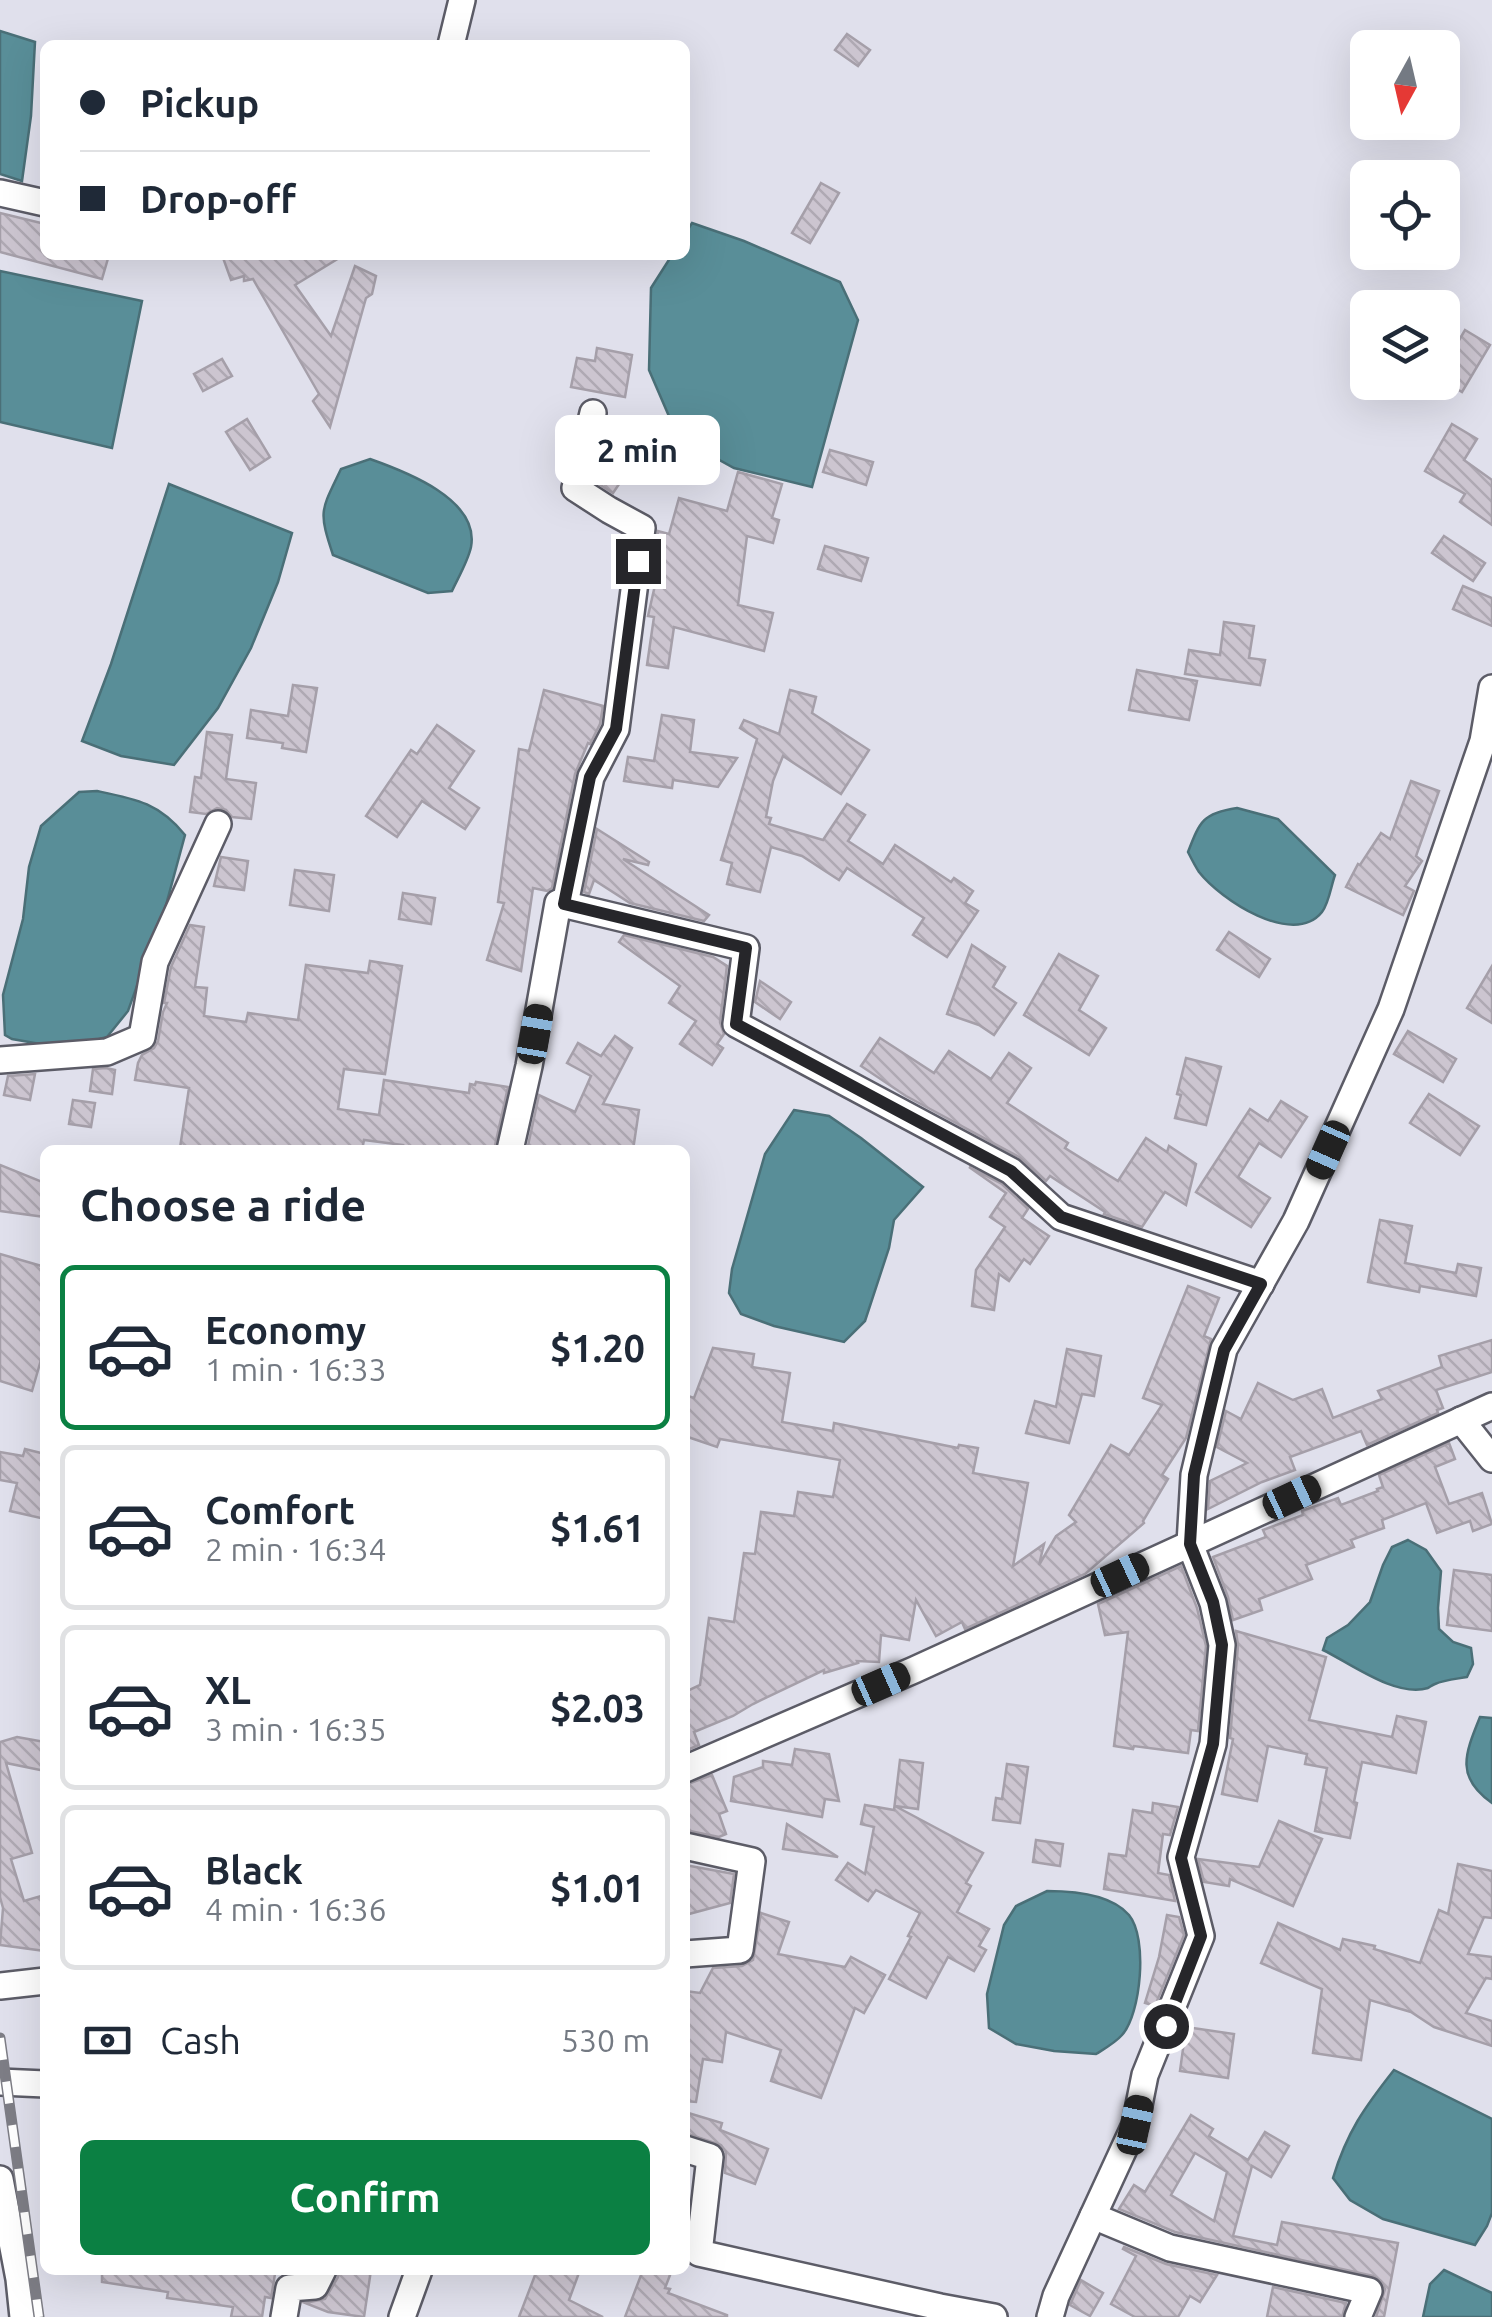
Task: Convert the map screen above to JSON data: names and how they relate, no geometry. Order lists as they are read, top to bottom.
{
  "north": "bottom",
  "page": {
    "banner": ["Pickup", "Drop-off"],
    "bubble": "2 min",
    "heading": "Choose a ride",
    "list": [
      {
        "name": "Economy",
        "note": "1 min · 16:33",
        "value": "$1.20"
      },
      {
        "name": "Comfort",
        "note": "2 min · 16:34",
        "value": "$1.61"
      },
      {
        "name": "XL",
        "note": "3 min · 16:35",
        "value": "$2.03"
      },
      {
        "name": "Black",
        "note": "4 min · 16:36",
        "value": "$1.01"
      }
    ],
    "pay": ["Cash", "530 m"],
    "buttons": "Confirm"
  }
}
